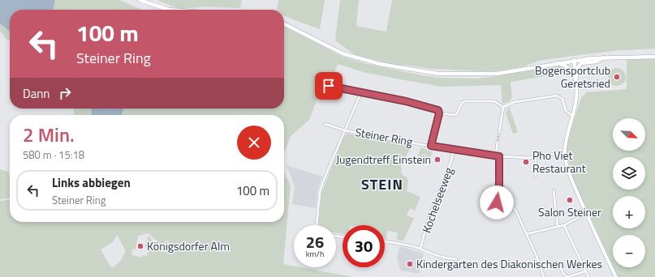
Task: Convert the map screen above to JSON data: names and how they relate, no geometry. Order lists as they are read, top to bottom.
{
  "streets": {
    "street": ["Steiner Ring", "Kochelseeweg"]
  },
  "crossings": [
    ["Steiner Ring", "Kochelseeweg"]
  ],
  "districts": ["STEIN"],
  "places": [
    "Bogensportclub Geretsried",
    "Jugendtreff Einstein",
    "Pho Viet Restaurant",
    "Salon Steiner",
    "Königsdorfer Alm",
    "Kindergarten des Diakonischen Werkes"
  ],
  "north": "bottom right",
  "page": {
    "turn": ["100 m", "Steiner Ring"],
    "then": "Dann",
    "heading": ["2 Min.", "580 m · 15:18"],
    "map_buttons": ["+", "−"],
    "list": [
      {
        "name": "Links abbiegen",
        "note": "Steiner Ring",
        "value": "100 m"
      }
    ],
    "speed": "26 km/h",
    "limit": "30"
  }
}
